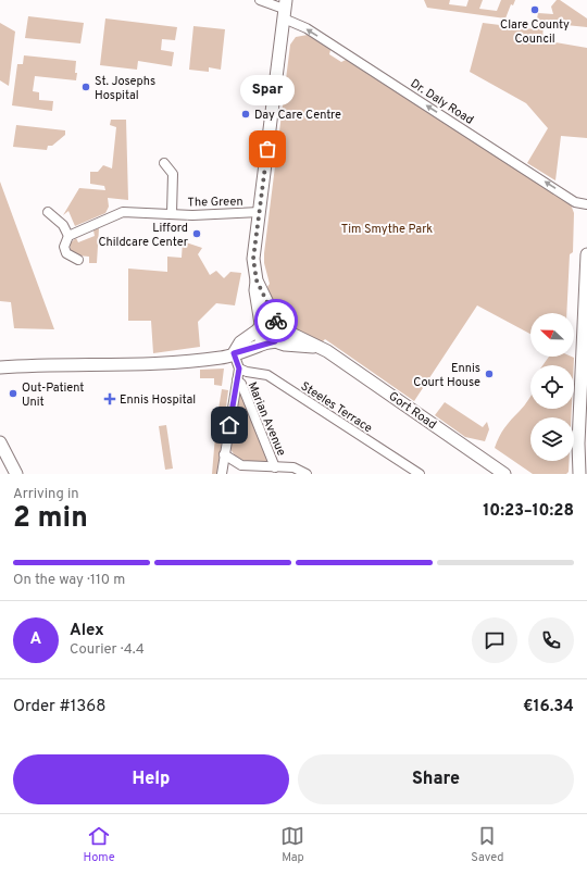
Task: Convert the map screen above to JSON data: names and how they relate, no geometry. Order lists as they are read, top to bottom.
{
  "streets": {
    "main road": ["Gort Road"],
    "street": [
      "Dr. Daly Road",
      "The Green",
      "Steeles Terrace",
      "Marian Avenue"
    ]
  },
  "one_way": ["Dr. Daly Road"],
  "parks": ["Tim Smythe Park"],
  "places": {
    "other": [
      "Clare County Council",
      "St. Josephs Hospital",
      "Day Care Centre",
      "Spar",
      "Lifford Childcare Center",
      "Ennis Court House",
      "Out-Patient Unit"
    ],
    "health": ["Ennis Hospital"]
  },
  "north": "left",
  "page": {
    "bubble": "Spar",
    "heading": ["2 min", "Arriving in", "10:23–10:28"],
    "panel": [
      "Alex",
      "Courier · 4.4",
      "Order #1368",
      "€16.34"
    ],
    "bar": "On the way · 110 m",
    "round": "A",
    "buttons": ["Help", "Share"],
    "tabs": ["Home", "Map", "Saved"]
  }
}
